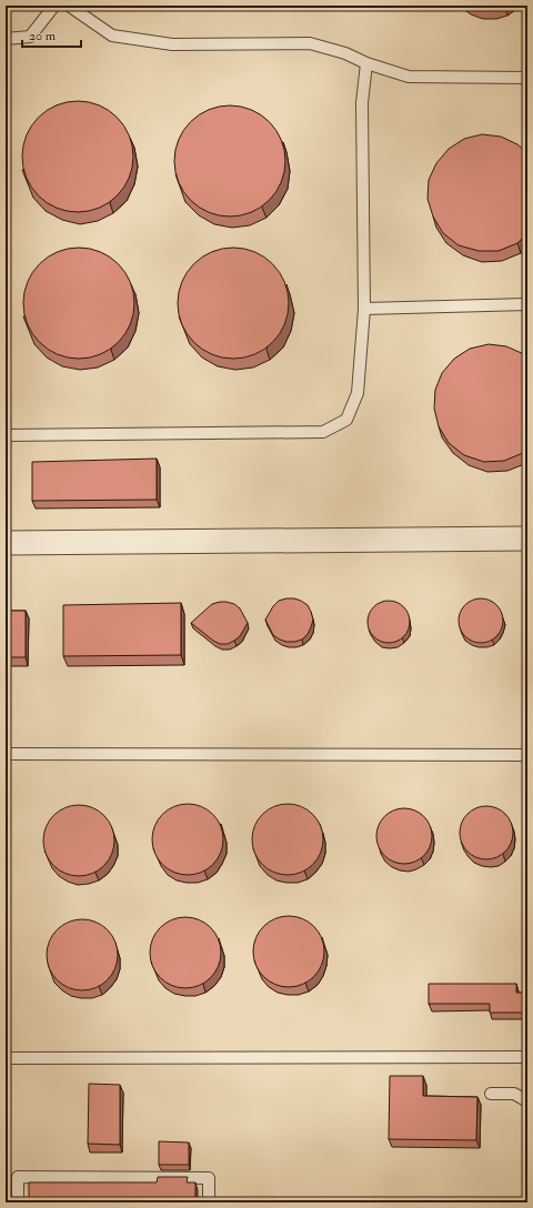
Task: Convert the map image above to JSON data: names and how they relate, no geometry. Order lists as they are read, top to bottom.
{
  "scale_bar": "20 m"
}
